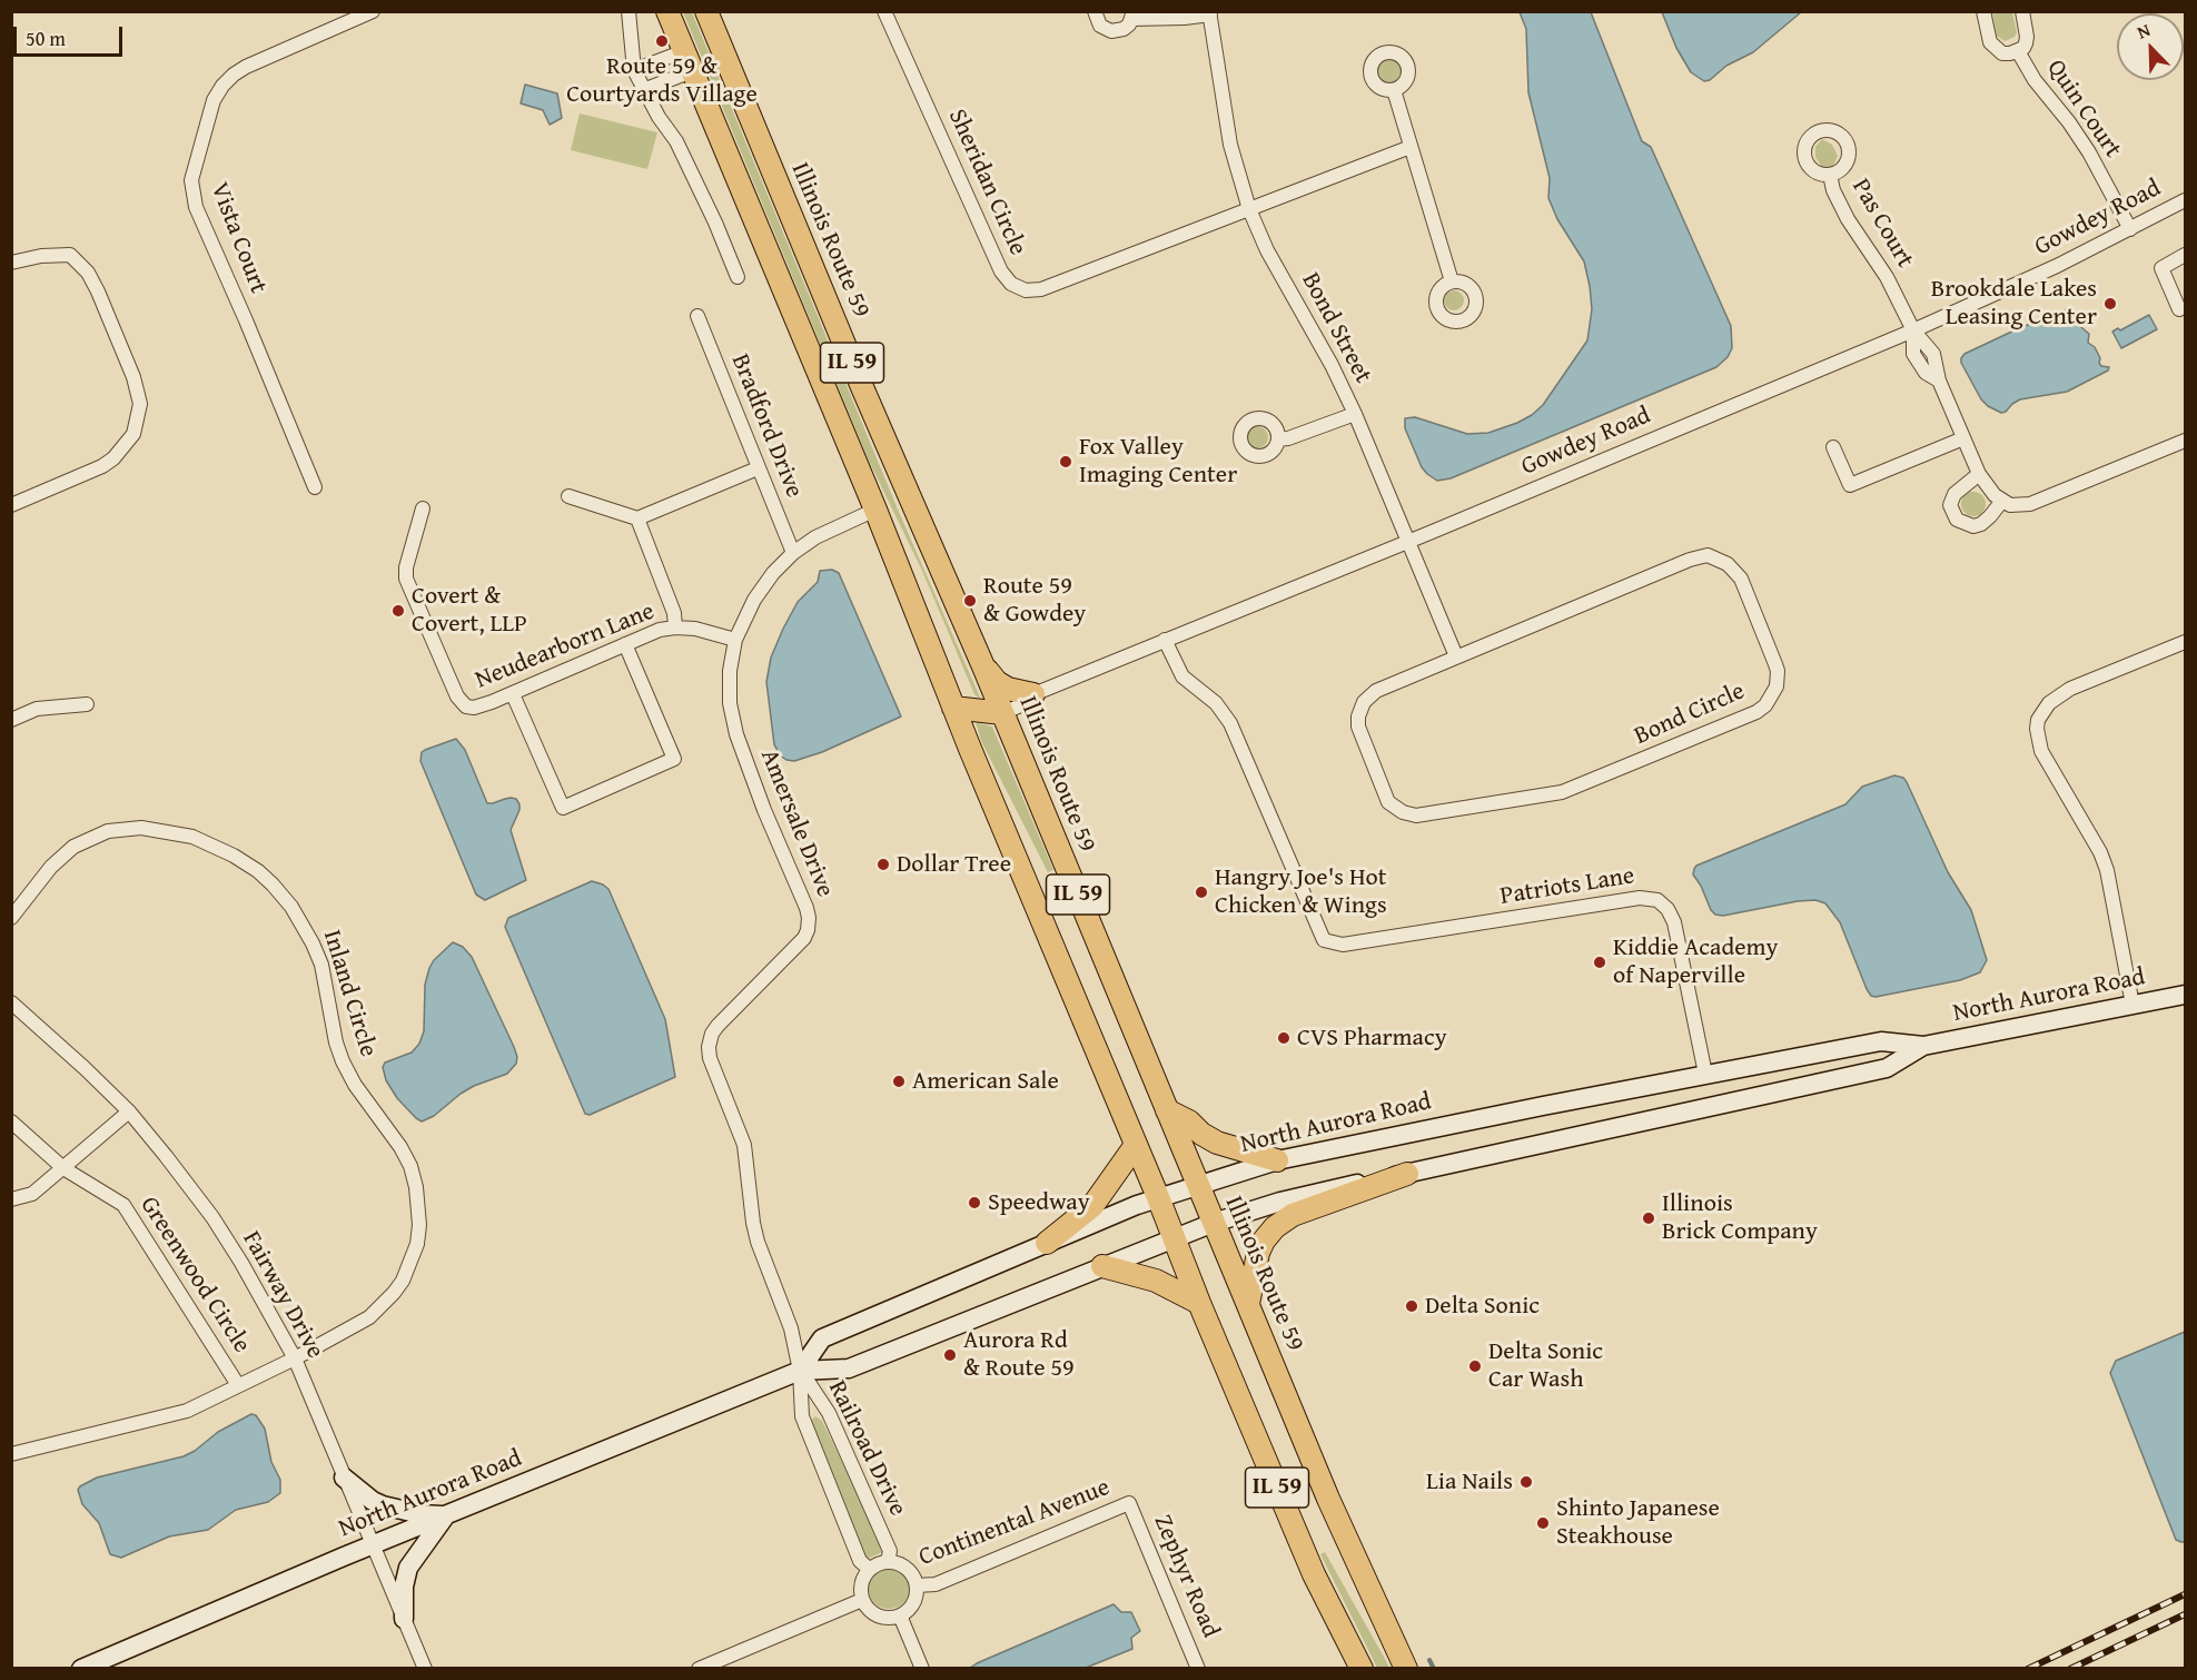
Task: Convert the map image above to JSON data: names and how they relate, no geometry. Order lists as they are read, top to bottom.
{
  "streets": {
    "main road": ["Illinois Route 59", "IL 59", "North Aurora Road"],
    "street": [
      "Quin Court",
      "Sheridan Circle",
      "Gowdey Road",
      "Pas Court",
      "Vista Court",
      "Bond Street",
      "Bradford Drive",
      "Neudearborn Lane",
      "Bond Circle",
      "Amersale Drive",
      "Patriots Lane",
      "Inland Circle",
      "Greenwood Circle",
      "Fairway Drive",
      "Railroad Drive",
      "Continental Avenue",
      "Zephyr Road"
    ]
  },
  "crossings": [
    ["Quin Court", "Gowdey Road"],
    ["Sheridan Circle", "Bond Street"],
    ["Gowdey Road", "Pas Court"],
    ["Gowdey Road", "Illinois Route 59"],
    ["Gowdey Road", "Bond Street"],
    ["Gowdey Road", "Patriots Lane"],
    ["Illinois Route 59", "North Aurora Road"],
    ["Bond Street", "Bond Circle"],
    ["IL 59", "Amersale Drive"],
    ["IL 59", "North Aurora Road"],
    ["Bradford Drive", "Amersale Drive"],
    ["Neudearborn Lane", "Amersale Drive"],
    ["Amersale Drive", "North Aurora Road"],
    ["Amersale Drive", "Railroad Drive"],
    ["Patriots Lane", "North Aurora Road"],
    ["Inland Circle", "Greenwood Circle"],
    ["Inland Circle", "Fairway Drive"],
    ["North Aurora Road", "Fairway Drive"],
    ["North Aurora Road", "Railroad Drive"],
    ["Greenwood Circle", "Fairway Drive"],
    ["Railroad Drive", "Continental Avenue"],
    ["Continental Avenue", "Zephyr Road"]
  ],
  "places": [
    "Route 59 & Courtyards Village",
    "Brookdale Lakes Leasing Center",
    "Fox Valley Imaging Center",
    "Route 59 & Gowdey",
    "Covert & Covert, LLP",
    "Dollar Tree",
    "Hangry Joe's Hot Chicken & Wings",
    "Kiddie Academy of Naperville",
    "CVS Pharmacy",
    "American Sale",
    "Speedway",
    "Illinois Brick Company",
    "Delta Sonic",
    "Aurora Rd & Route 59",
    "Delta Sonic Car Wash",
    "Lia Nails",
    "Shinto Japanese Steakhouse"
  ],
  "scale_bar": "50 m",
  "north": "top left"
}
